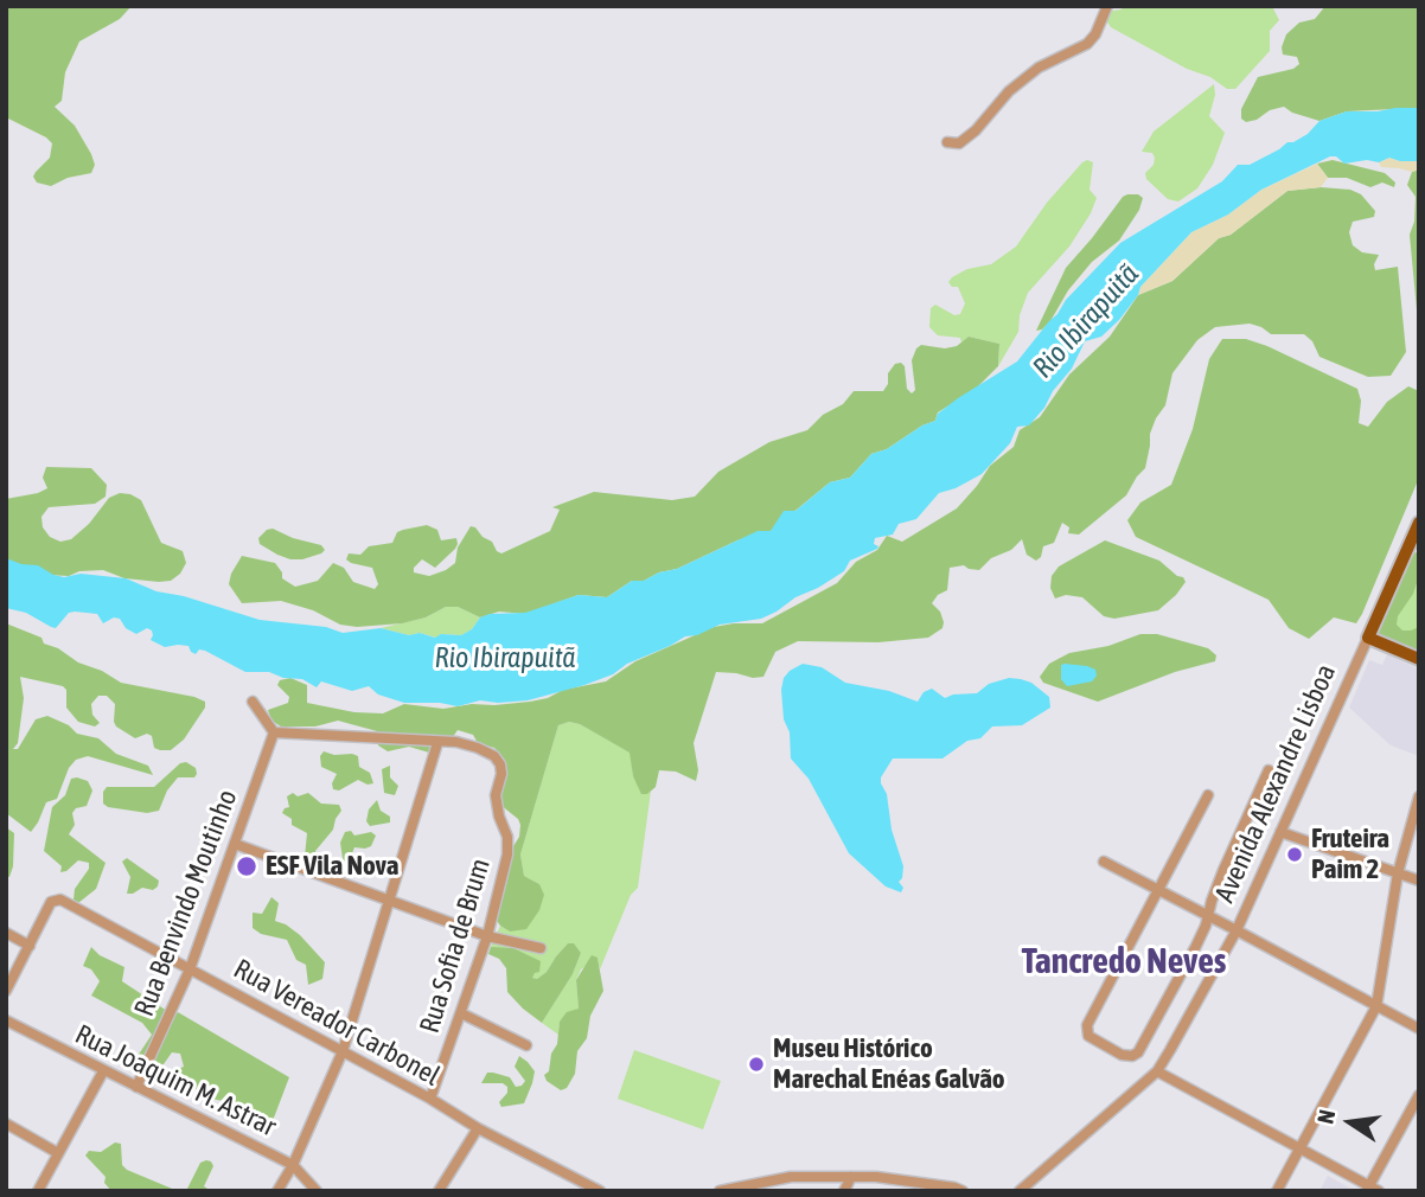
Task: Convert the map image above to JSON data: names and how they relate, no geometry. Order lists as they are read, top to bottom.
{
  "streets": {
    "main road": ["Avenida Alexandre Lisboa"],
    "street": [
      "Rua Benvindo Moutinho",
      "Rua Sofia de Brum",
      "Rua Vereador Carbonel",
      "Rua Joaquim M. Astrar"
    ]
  },
  "crossings": [
    ["Rua Benvindo Moutinho", "Rua Vereador Carbonel"],
    ["Rua Benvindo Moutinho", "Rua Joaquim M. Astrar"],
    ["Rua Sofia de Brum", "Rua Vereador Carbonel"]
  ],
  "districts": ["Tancredo Neves"],
  "water": ["Rio Ibirapuitã"],
  "places": ["Fruteira Paim 2", "ESF Vila Nova", "Museu Histórico Marechal Enéas Galvão"],
  "north": "left"
}
